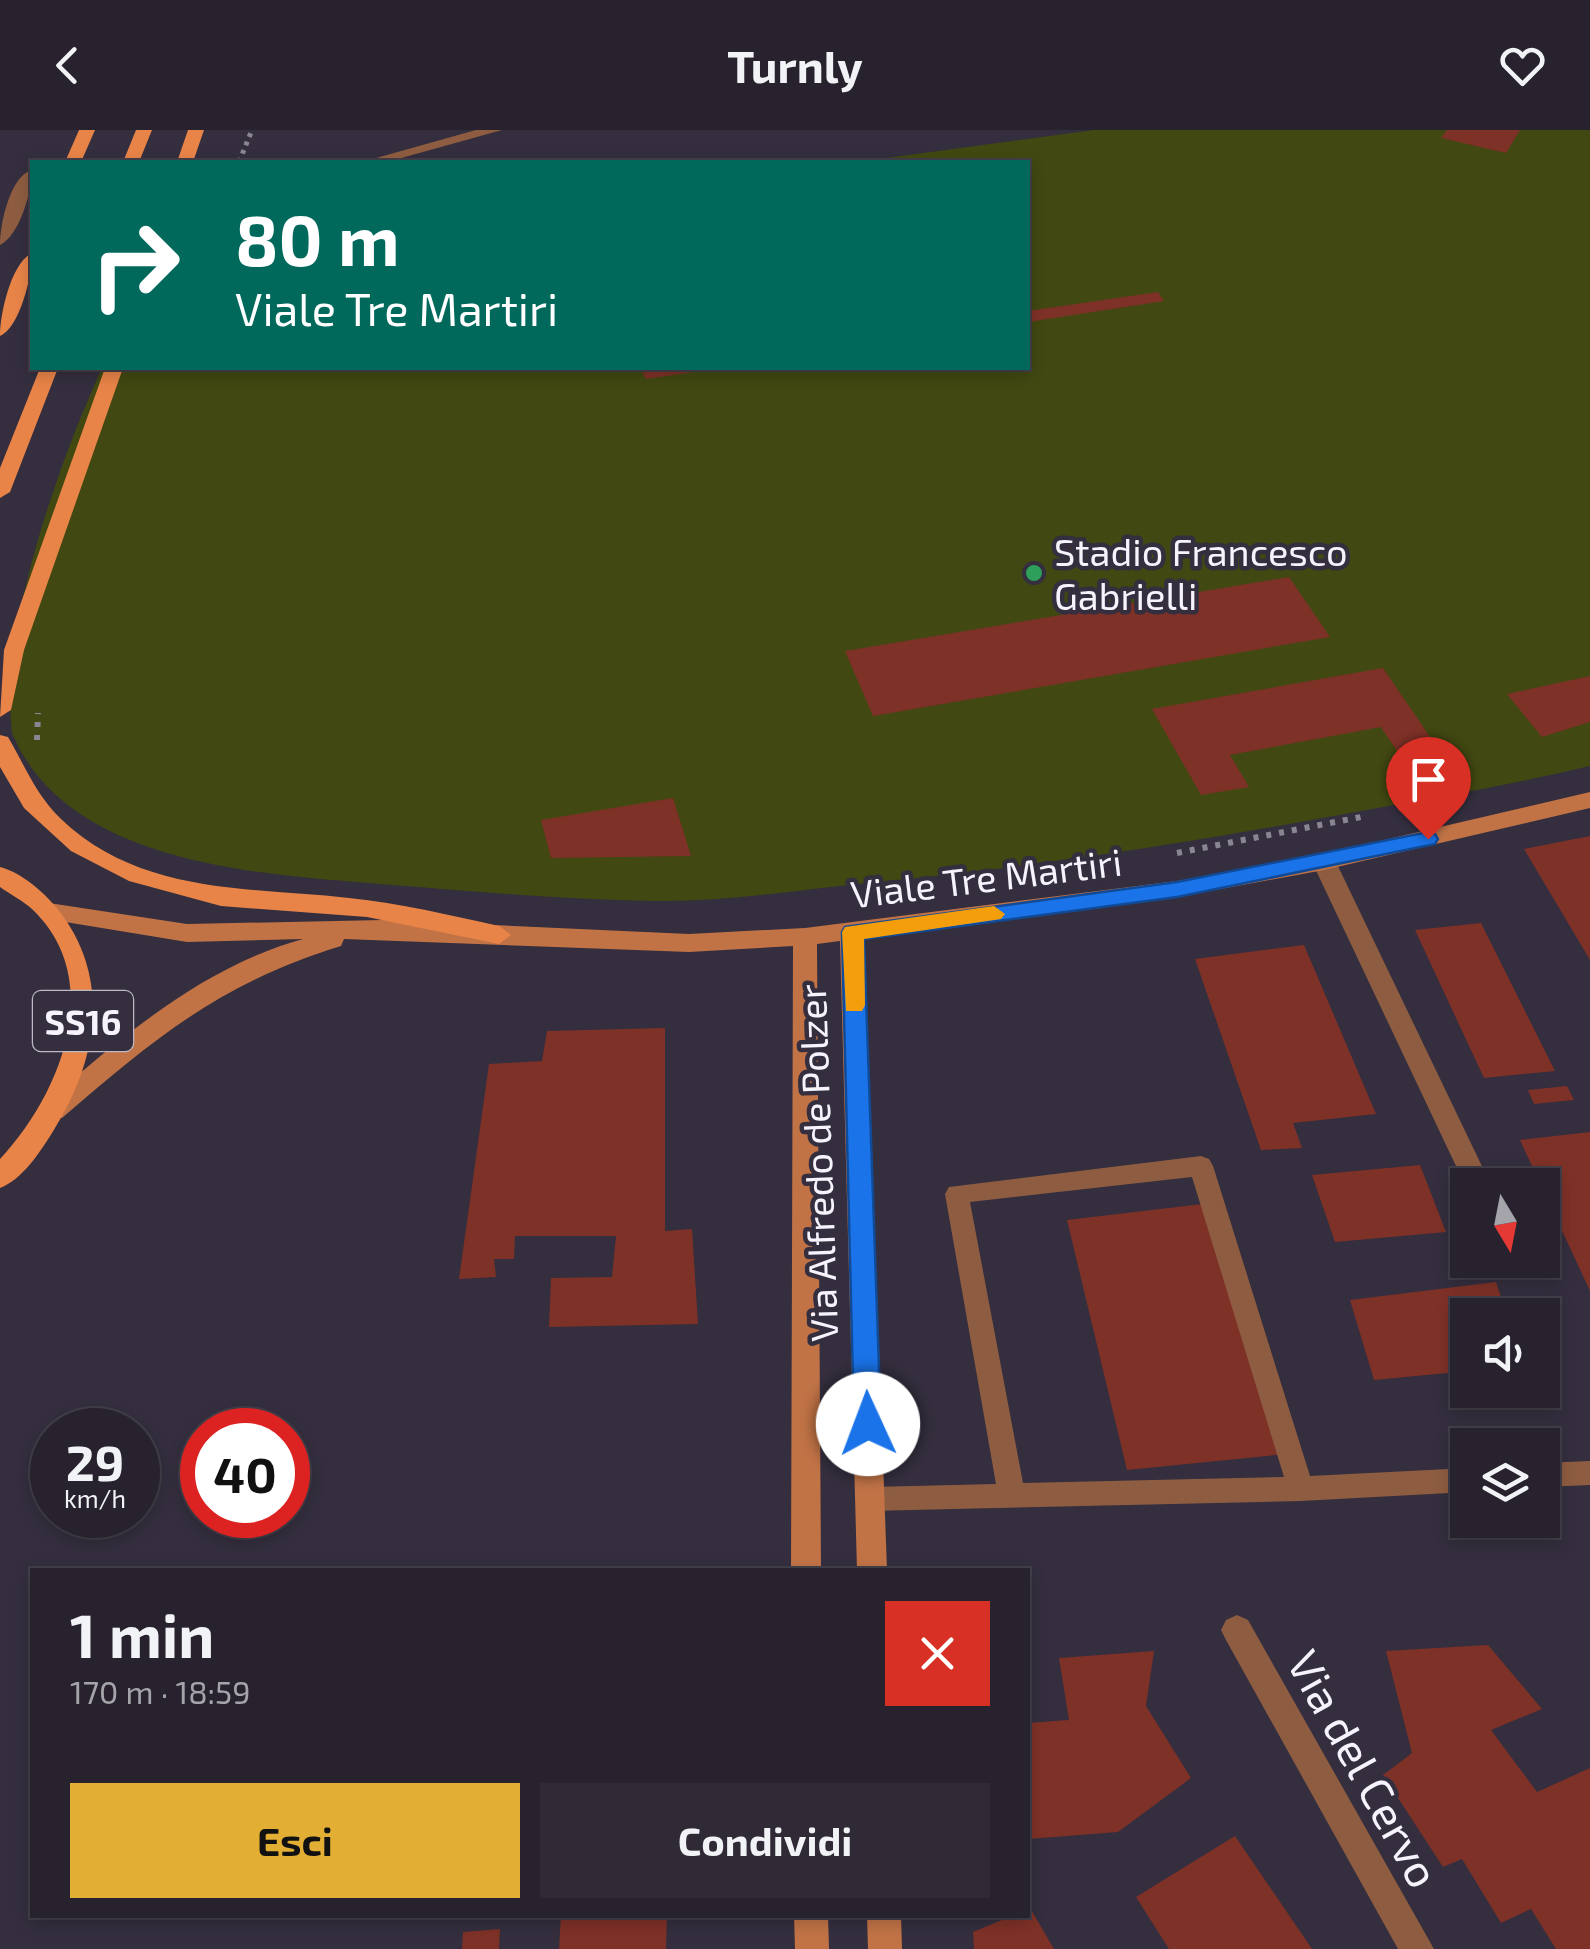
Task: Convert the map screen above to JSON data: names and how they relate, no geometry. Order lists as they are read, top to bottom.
{
  "streets": {
    "main road": ["Viale Tre Martiri", "SS16", "Via Alfredo de Polzer"],
    "street": ["Via del Cervo"]
  },
  "crossings": [
    ["Viale Tre Martiri", "SS16"],
    ["Viale Tre Martiri", "Via Alfredo de Polzer"]
  ],
  "places": ["Stadio Francesco Gabrielli"],
  "north": "bottom",
  "page": {
    "header": "Turnly",
    "turn": ["80 m", "Viale Tre Martiri"],
    "speed": "29 km/h",
    "limit": "40",
    "heading": ["1 min", "170 m · 18:59"],
    "buttons": ["Esci", "Condividi"]
  }
}
